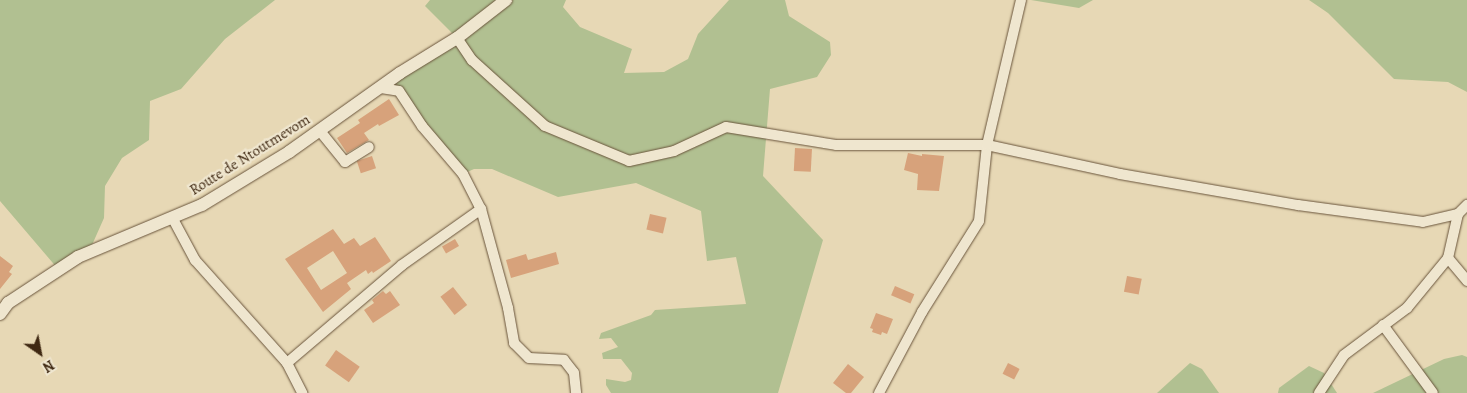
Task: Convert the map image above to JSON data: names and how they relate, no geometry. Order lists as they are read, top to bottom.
{
  "streets": {
    "street": ["Route de Ntoutmevom"]
  },
  "north": "bottom right"
}
